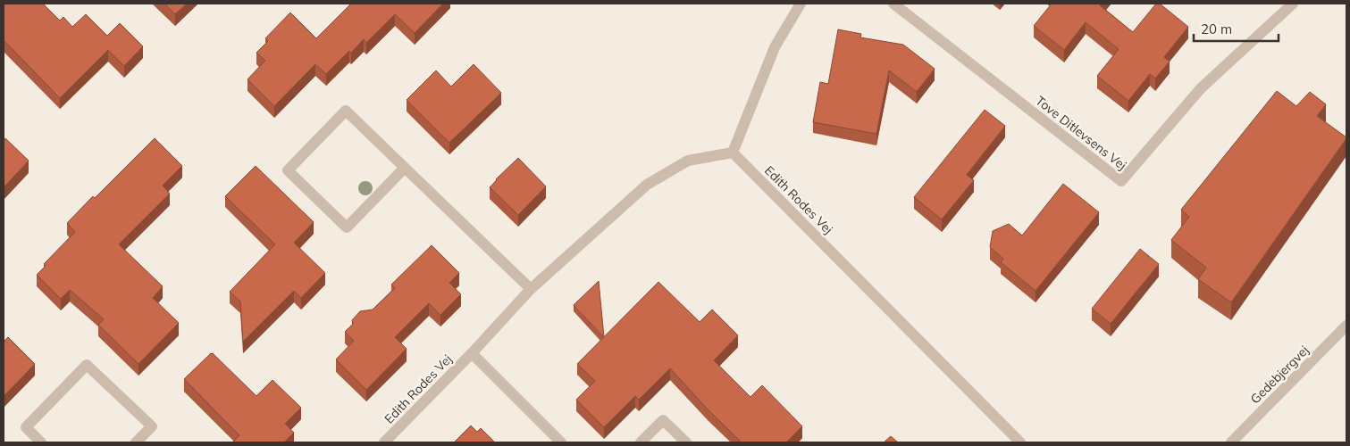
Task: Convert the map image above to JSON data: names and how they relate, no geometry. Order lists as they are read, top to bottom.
{
  "streets": {
    "street": ["Tove Ditlevsens Vej", "Edith Rodes Vej", "Gedebjergvej"]
  },
  "scale_bar": "20 m"
}
